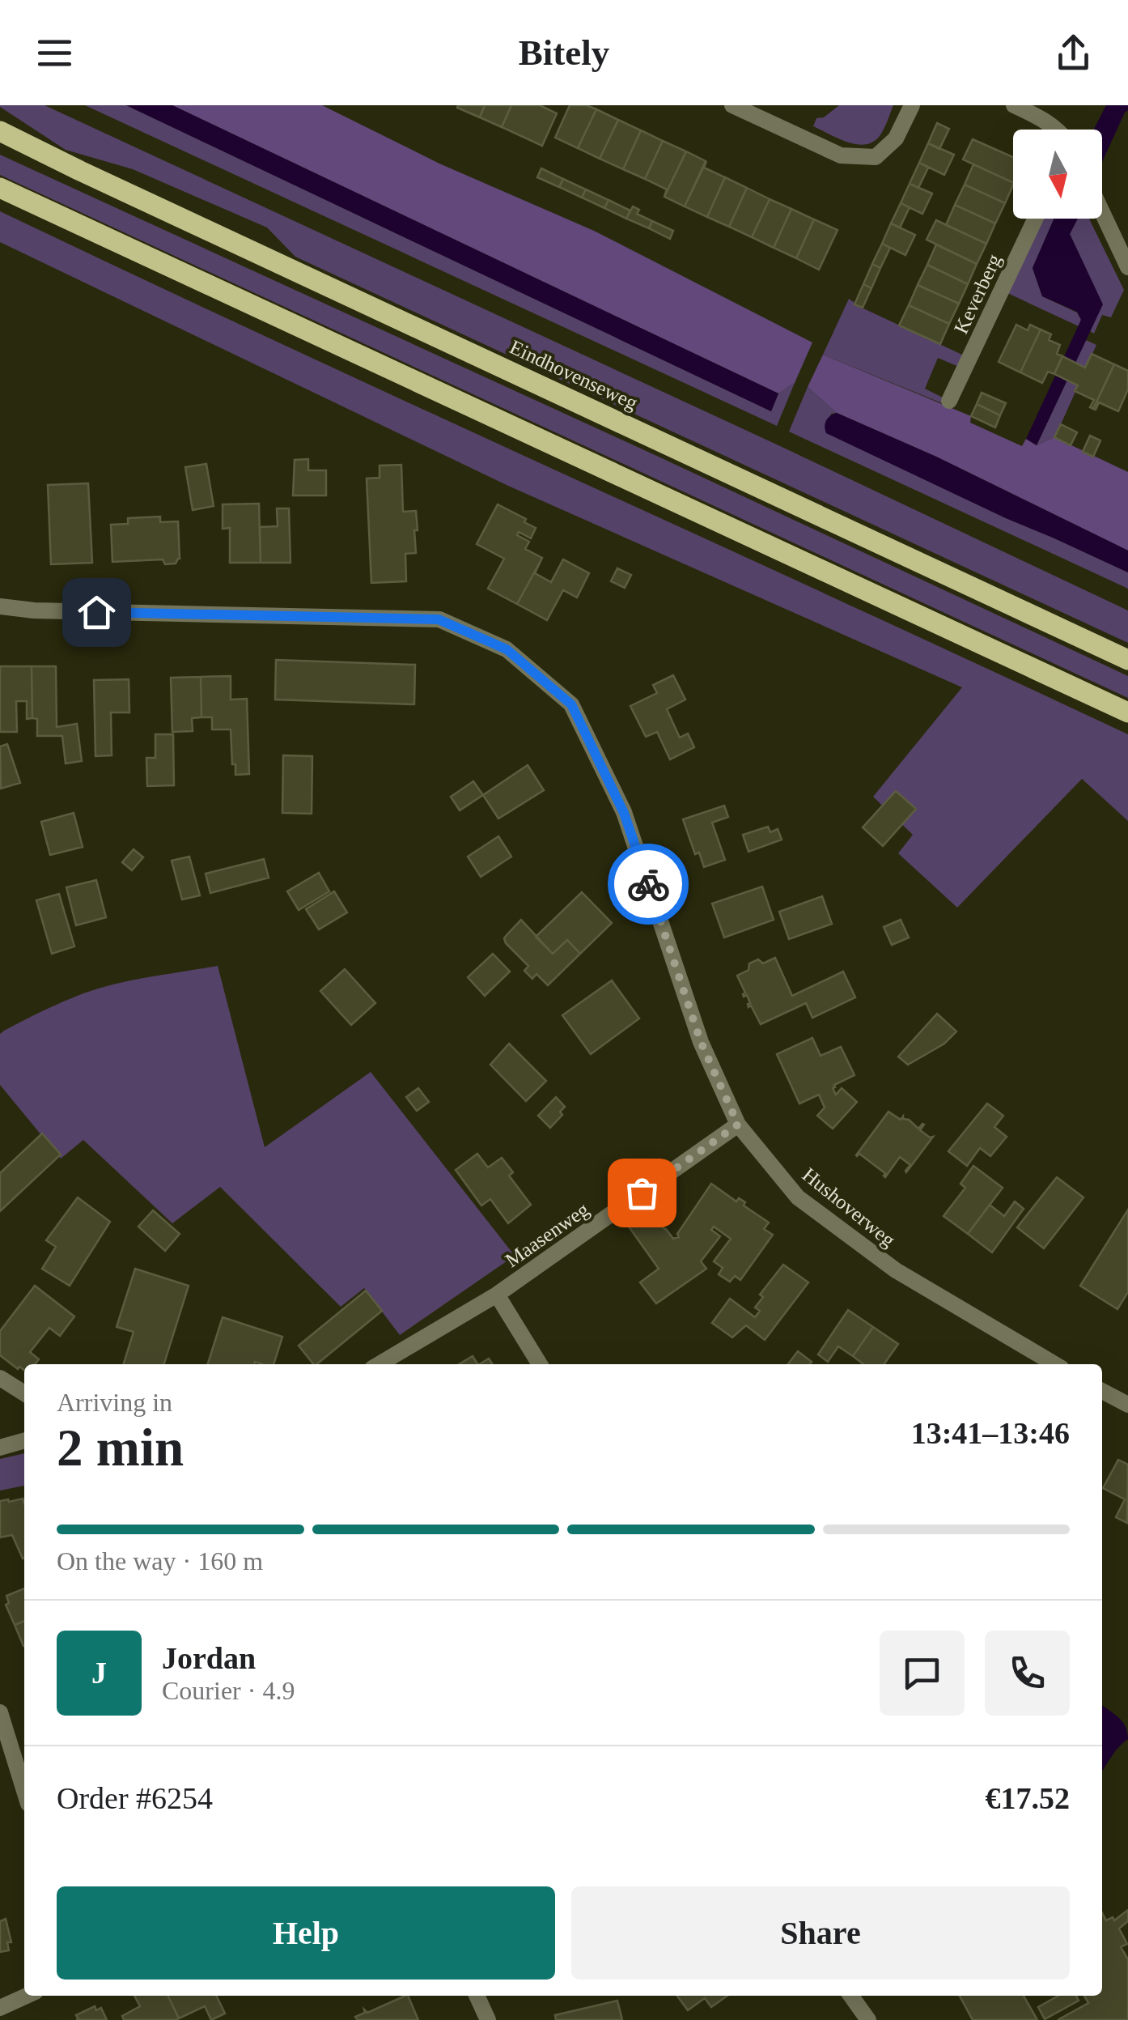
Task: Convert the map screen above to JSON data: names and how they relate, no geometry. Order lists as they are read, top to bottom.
{
  "streets": {
    "main road": ["Eindhovenseweg"],
    "street": ["Keverberg", "Hushoverweg", "Maasenweg"]
  },
  "crossings": [
    ["Hushoverweg", "Maasenweg"]
  ],
  "north": "bottom",
  "page": {
    "header": "Bitely",
    "heading": ["2 min", "Arriving in", "13:41–13:46"],
    "panel": [
      "Jordan",
      "Courier · 4.9",
      "Order #6254",
      "€17.52"
    ],
    "bar": "On the way · 160 m",
    "round": "J",
    "buttons": ["Help", "Share"]
  }
}
